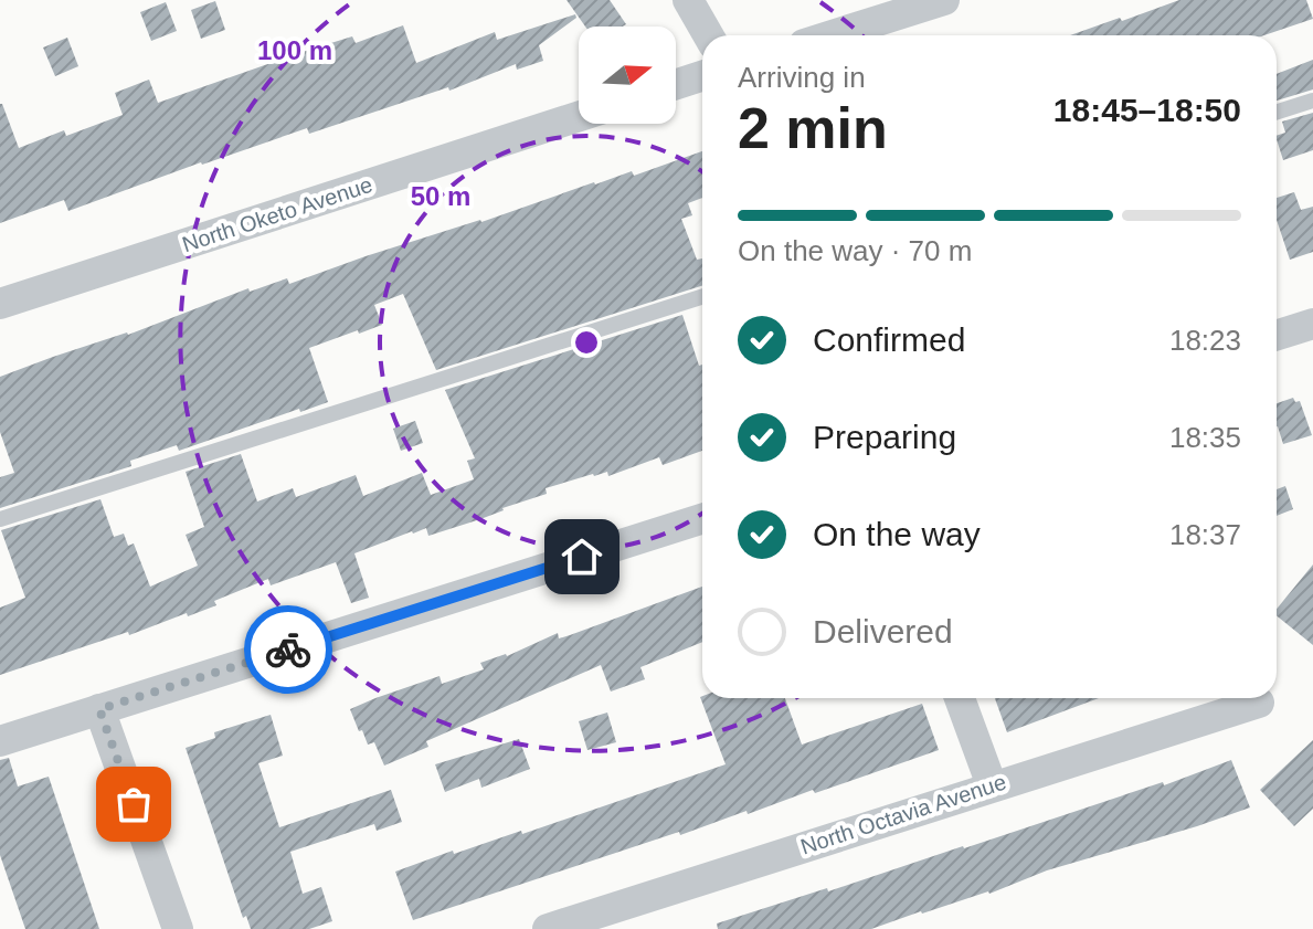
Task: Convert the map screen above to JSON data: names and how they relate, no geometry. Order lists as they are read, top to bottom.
{
  "streets": {
    "street": ["North Oketo Avenue", "North Octavia Avenue"]
  },
  "north": "right",
  "page": {
    "heading": ["2 min", "Arriving in", "18:45–18:50"],
    "bar": "On the way · 70 m",
    "list": [
      ["Confirmed", "18:23"],
      ["Preparing", "18:35"],
      ["On the way", "18:37"],
      "Delivered"
    ]
  },
  "rings": ["100 m", "50 m"]
}
